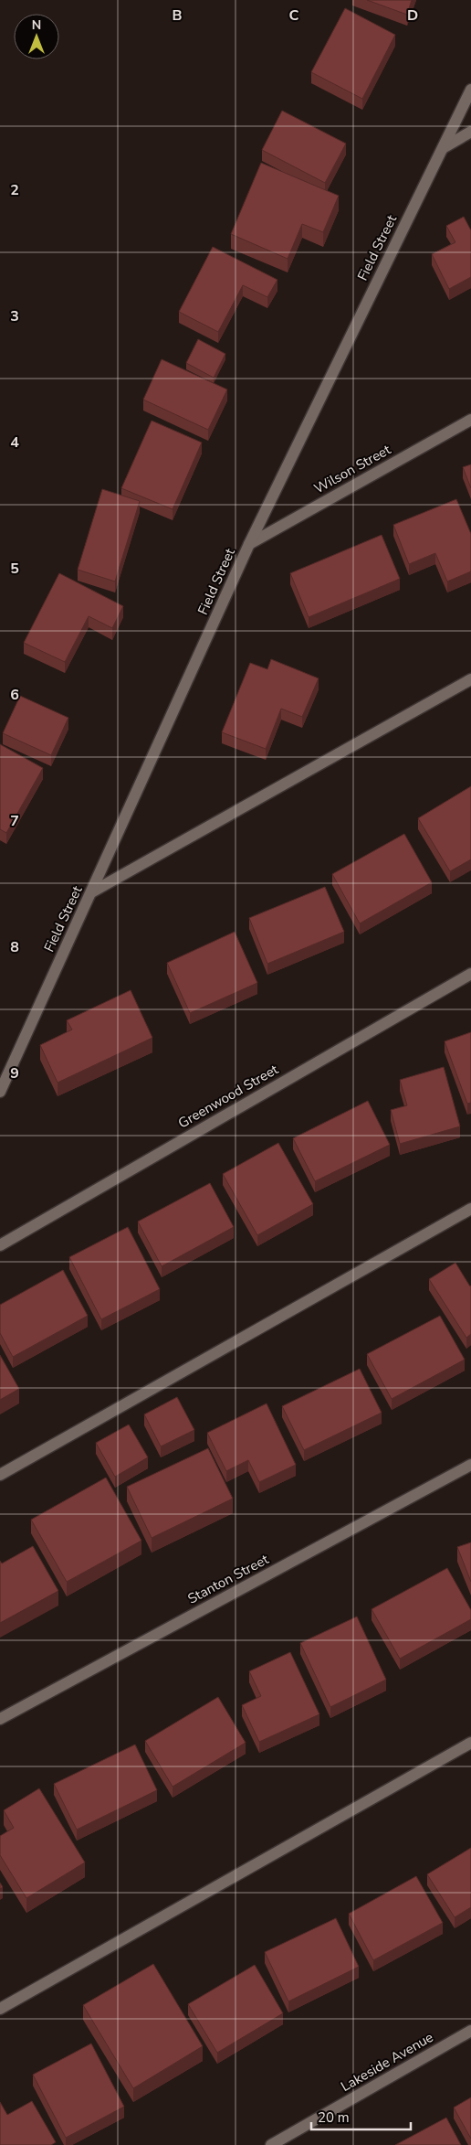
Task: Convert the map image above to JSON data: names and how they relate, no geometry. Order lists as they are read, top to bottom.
{
  "streets": {
    "street": [
      "Field Street",
      "Wilson Street",
      "Greenwood Street",
      "Stanton Street",
      "Lakeside Avenue"
    ]
  },
  "crossings": [
    ["Field Street", "Wilson Street"]
  ],
  "scale_bar": "20 m",
  "north": "top",
  "grid": {
    "columns": ["B", "C", "D"],
    "rows": [
      "2",
      "3",
      "4",
      "5",
      "6",
      "7",
      "8",
      "9"
    ]
  }
}
